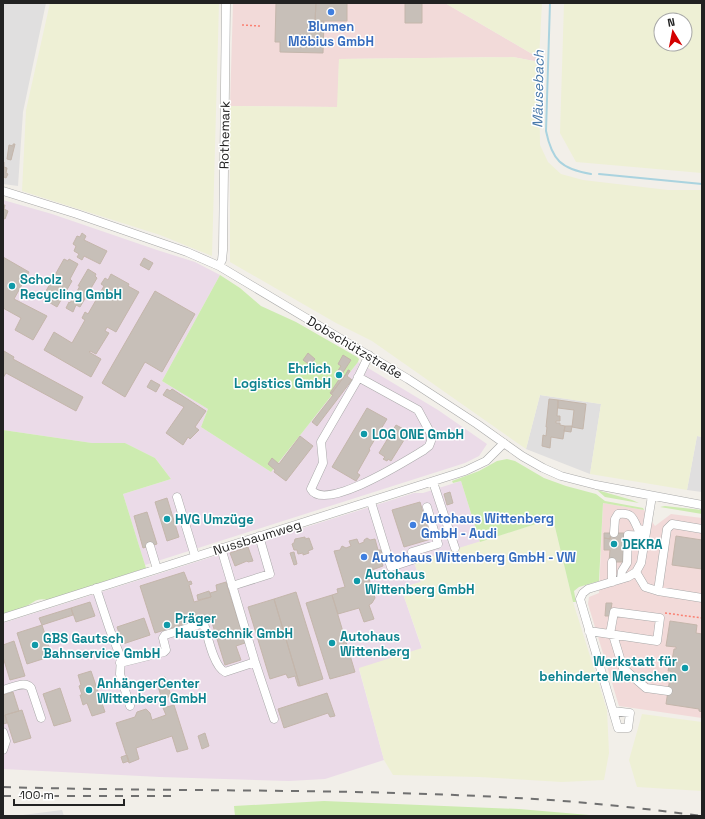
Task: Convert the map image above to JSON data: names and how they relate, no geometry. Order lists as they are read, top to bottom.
{
  "streets": {
    "street": ["Rothemark", "Dobschützstraße", "Nussbaumweg"]
  },
  "crossings": [
    ["Rothemark", "Dobschützstraße"],
    ["Dobschützstraße", "Nussbaumweg"]
  ],
  "water": ["Mäusebach"],
  "places": [
    "Blumen Möbius GmbH",
    "Scholz Recycling GmbH",
    "Ehrlich Logistics GmbH",
    "LOG ONE GmbH",
    "HVG Umzüge",
    "Autohaus Wittenberg GmbH - Audi",
    "DEKRA",
    "Autohaus Wittenberg GmbH - VW",
    "Autohaus Wittenberg GmbH",
    "Präger Haustechnik GmbH",
    "Autohaus Wittenberg",
    "GBS Gautsch Bahnservice GmbH",
    "Werkstatt für behinderte Menschen",
    "AnhängerCenter Wittenberg GmbH"
  ],
  "scale_bar": "100 m",
  "north": "top"
}
